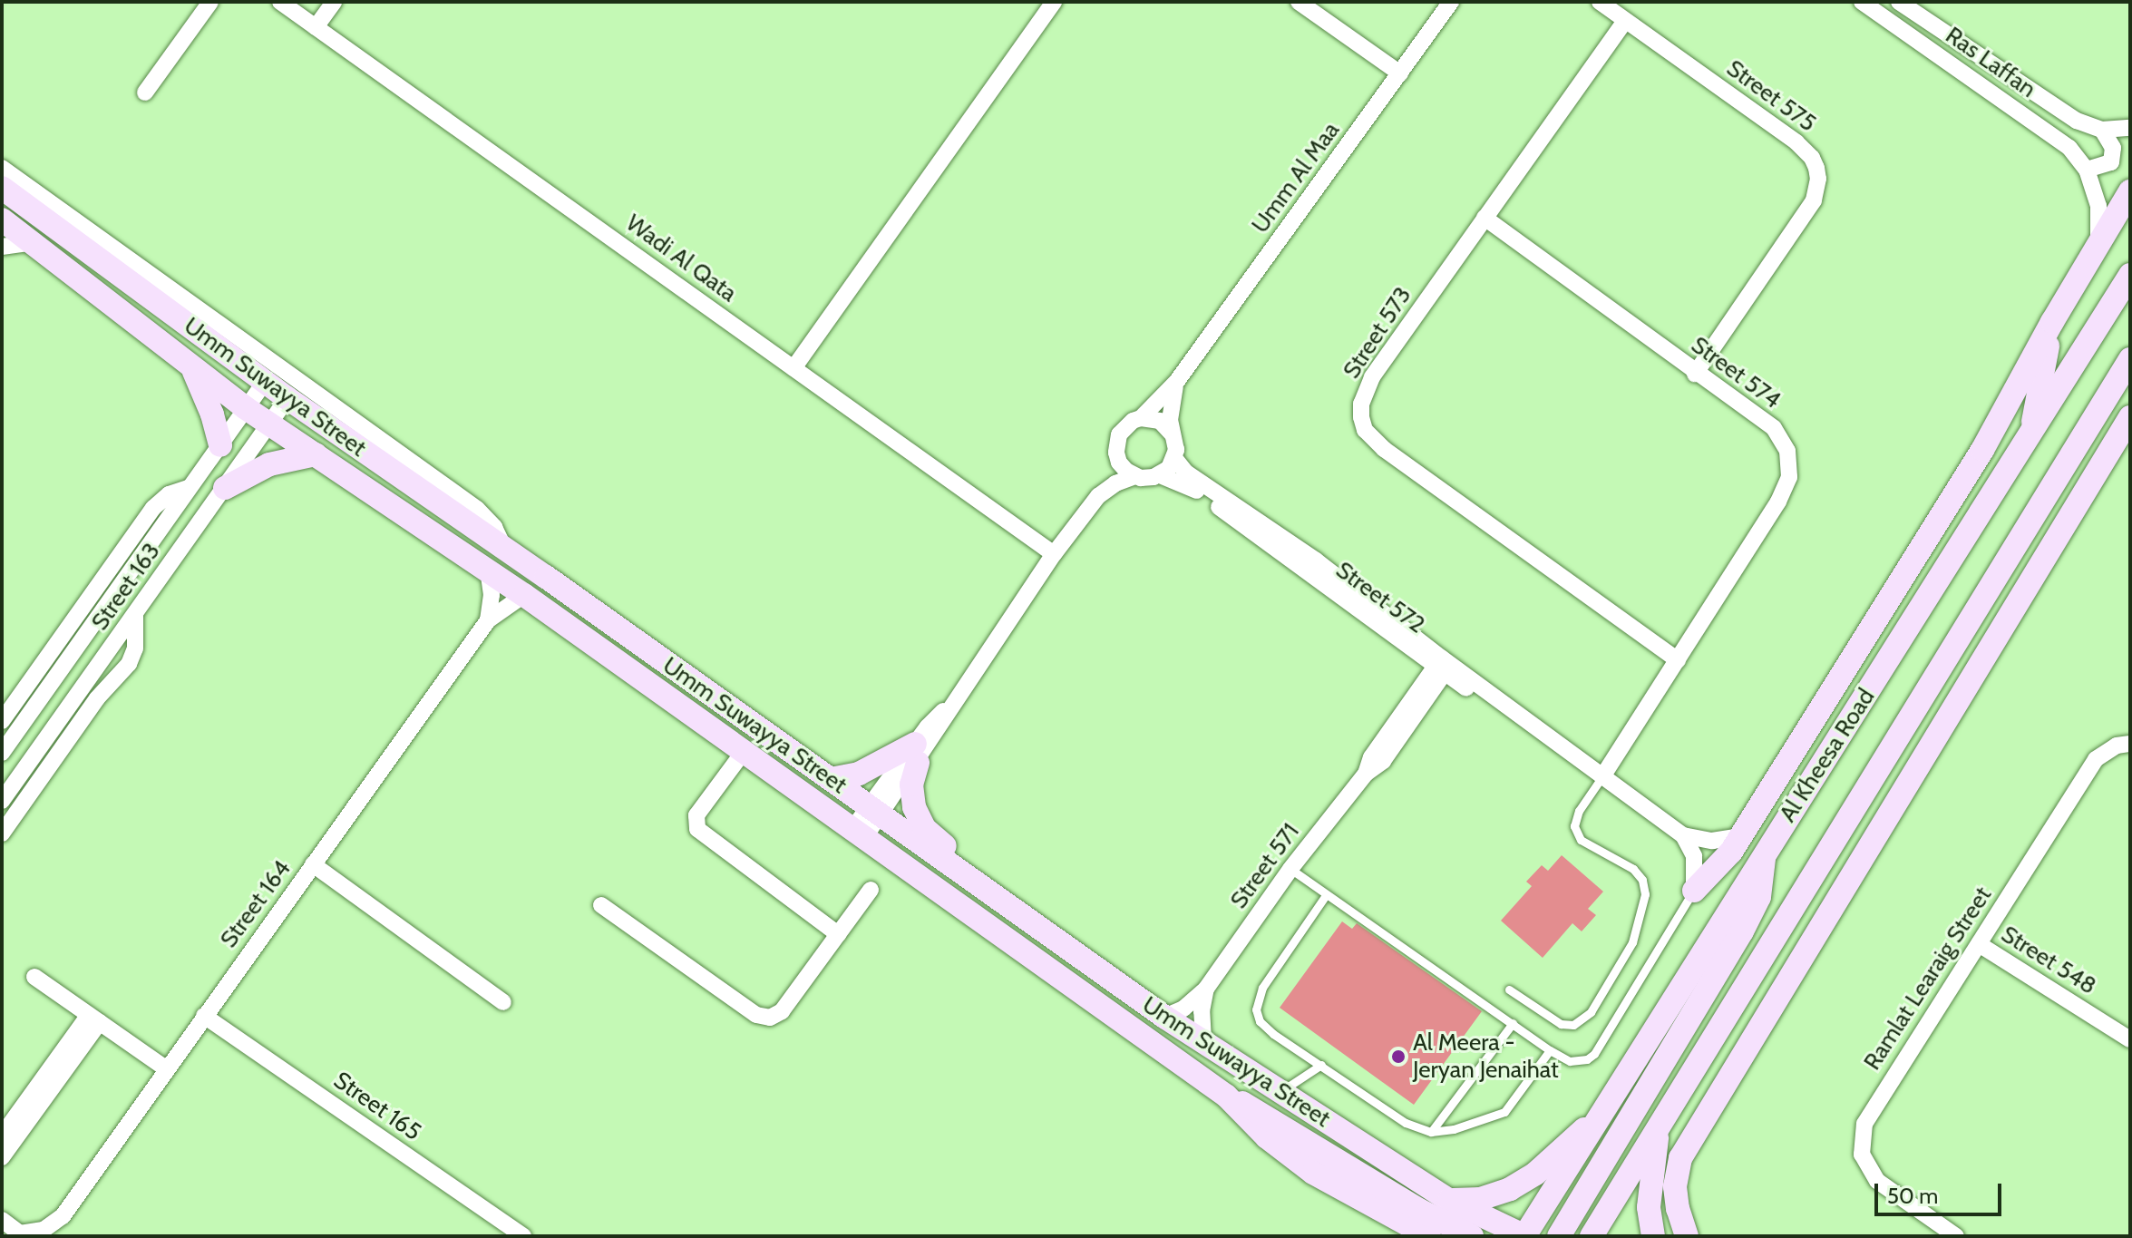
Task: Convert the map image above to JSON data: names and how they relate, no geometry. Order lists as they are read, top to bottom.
{
  "streets": {
    "street": [
      "Ras Laffan",
      "Street 575",
      "Umm Al Maa",
      "Wadi Al Qata",
      "Street 573",
      "Street 574",
      "Umm Suwayya Street",
      "Street 163",
      "Street 572",
      "Al Kheesa Road",
      "Street 571",
      "Street 164",
      "Street 548",
      "Ramlat Learaig Street",
      "Street 165"
    ]
  },
  "crossings": [
    ["Ras Laffan", "Al Kheesa Road"],
    ["Street 575", "Street 573"],
    ["Street 575", "Street 574"],
    ["Umm Al Maa", "Street 572"],
    ["Street 573", "Street 574"],
    ["Street 574", "Street 572"],
    ["Umm Suwayya Street", "Street 163"],
    ["Umm Suwayya Street", "Al Kheesa Road"],
    ["Umm Suwayya Street", "Street 571"],
    ["Umm Suwayya Street", "Street 164"],
    ["Street 572", "Al Kheesa Road"],
    ["Street 572", "Street 571"],
    ["Street 164", "Street 165"],
    ["Street 548", "Ramlat Learaig Street"]
  ],
  "places": ["Al Meera - Jeryan Jenaihat"],
  "scale_bar": "50 m"
}
